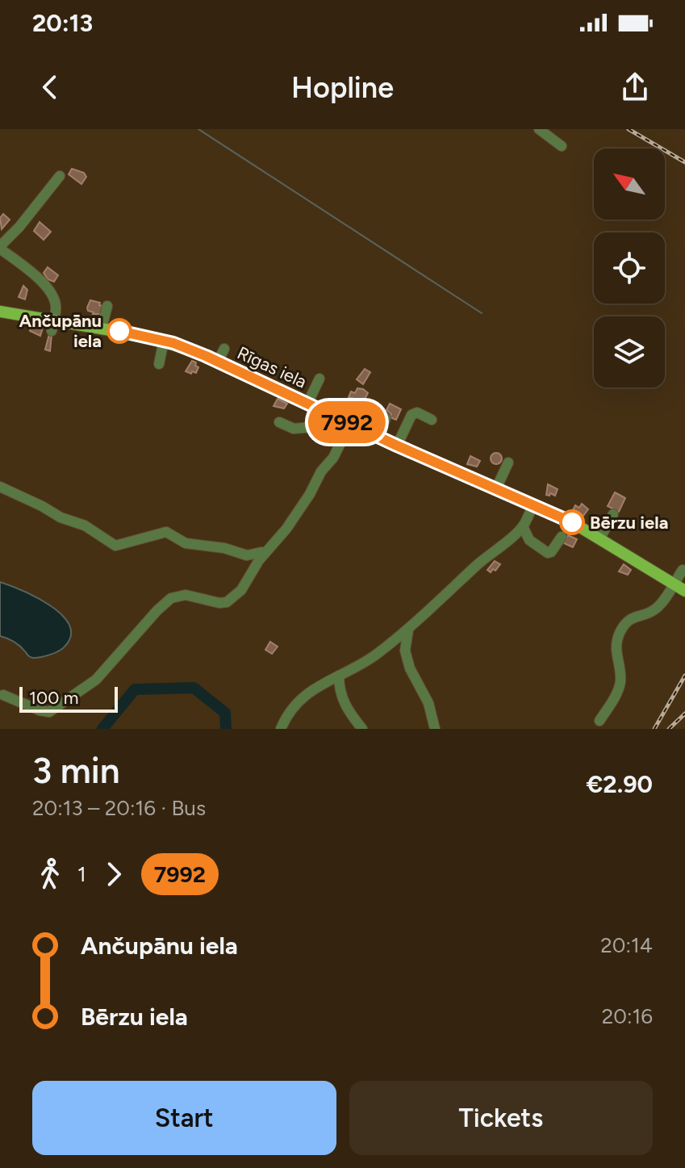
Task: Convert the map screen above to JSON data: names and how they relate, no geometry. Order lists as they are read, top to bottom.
{
  "streets": {
    "main road": ["Rīgas iela"]
  },
  "places": ["Ančupānu iela", "Bērzu iela"],
  "lines": ["bus line 7992"],
  "scale_bar": "100 m",
  "north": "top left",
  "page": {
    "status": "20:13",
    "header": "Hopline",
    "on_map": "7992",
    "scale": "100 m",
    "heading": ["3 min", "20:13 – 20:16 · Bus", "€2.90"],
    "legs": ["1", "7992"],
    "list": [
      {
        "name": "Ančupānu iela",
        "value": "20:14"
      },
      {
        "name": "Bērzu iela",
        "value": "20:16"
      }
    ],
    "buttons": ["Start", "Tickets"]
  }
}
